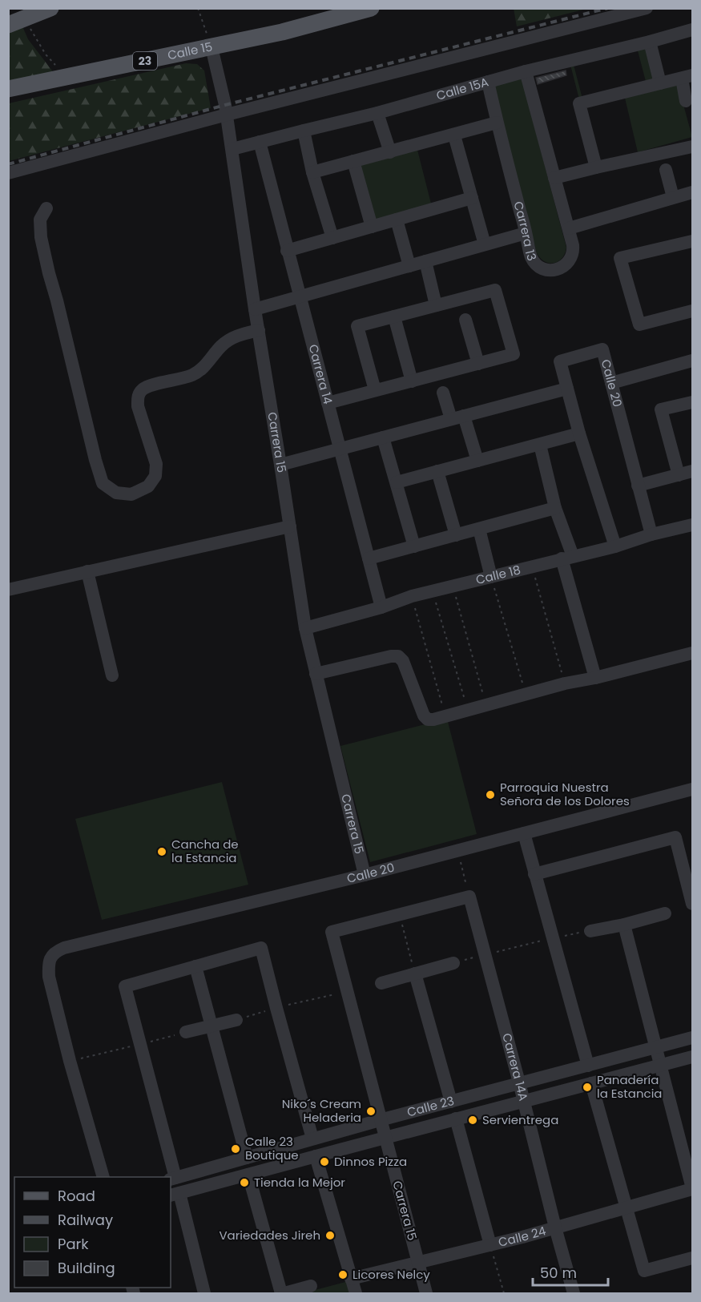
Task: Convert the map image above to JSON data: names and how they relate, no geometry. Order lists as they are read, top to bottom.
{
  "streets": {
    "main road": ["Calle 15", "23"],
    "street": [
      "Calle 15A",
      "Carrera 13",
      "Carrera 14",
      "Calle 20",
      "Carrera 15",
      "Calle 18",
      "Carrera 14A",
      "Calle 23",
      "Calle 24"
    ]
  },
  "crossings": [
    ["Calle 15", "Carrera 15"],
    ["Calle 15A", "Carrera 13"],
    ["Calle 15A", "Carrera 14"],
    ["Calle 15A", "Carrera 15"],
    ["Carrera 14", "Calle 18"],
    ["Calle 20", "Carrera 15"],
    ["Calle 20", "Calle 18"],
    ["Carrera 15", "Calle 18"],
    ["Carrera 15", "Calle 23"],
    ["Carrera 15", "Calle 24"],
    ["Carrera 14A", "Calle 23"],
    ["Carrera 14A", "Calle 24"]
  ],
  "places": [
    "Parroquia Nuestra Señora de los Dolores",
    "Cancha de la Estancia",
    "Panadería la Estancia",
    "Niko´s Cream Heladeria",
    "Servientrega",
    "Calle 23 Boutique",
    "Dinnos Pizza",
    "Tienda la Mejor",
    "Variedades Jireh",
    "Licores Nelcy"
  ],
  "legend": [
    "Road",
    "Railway",
    "Park",
    "Building"
  ],
  "scale_bar": "50 m"
}
